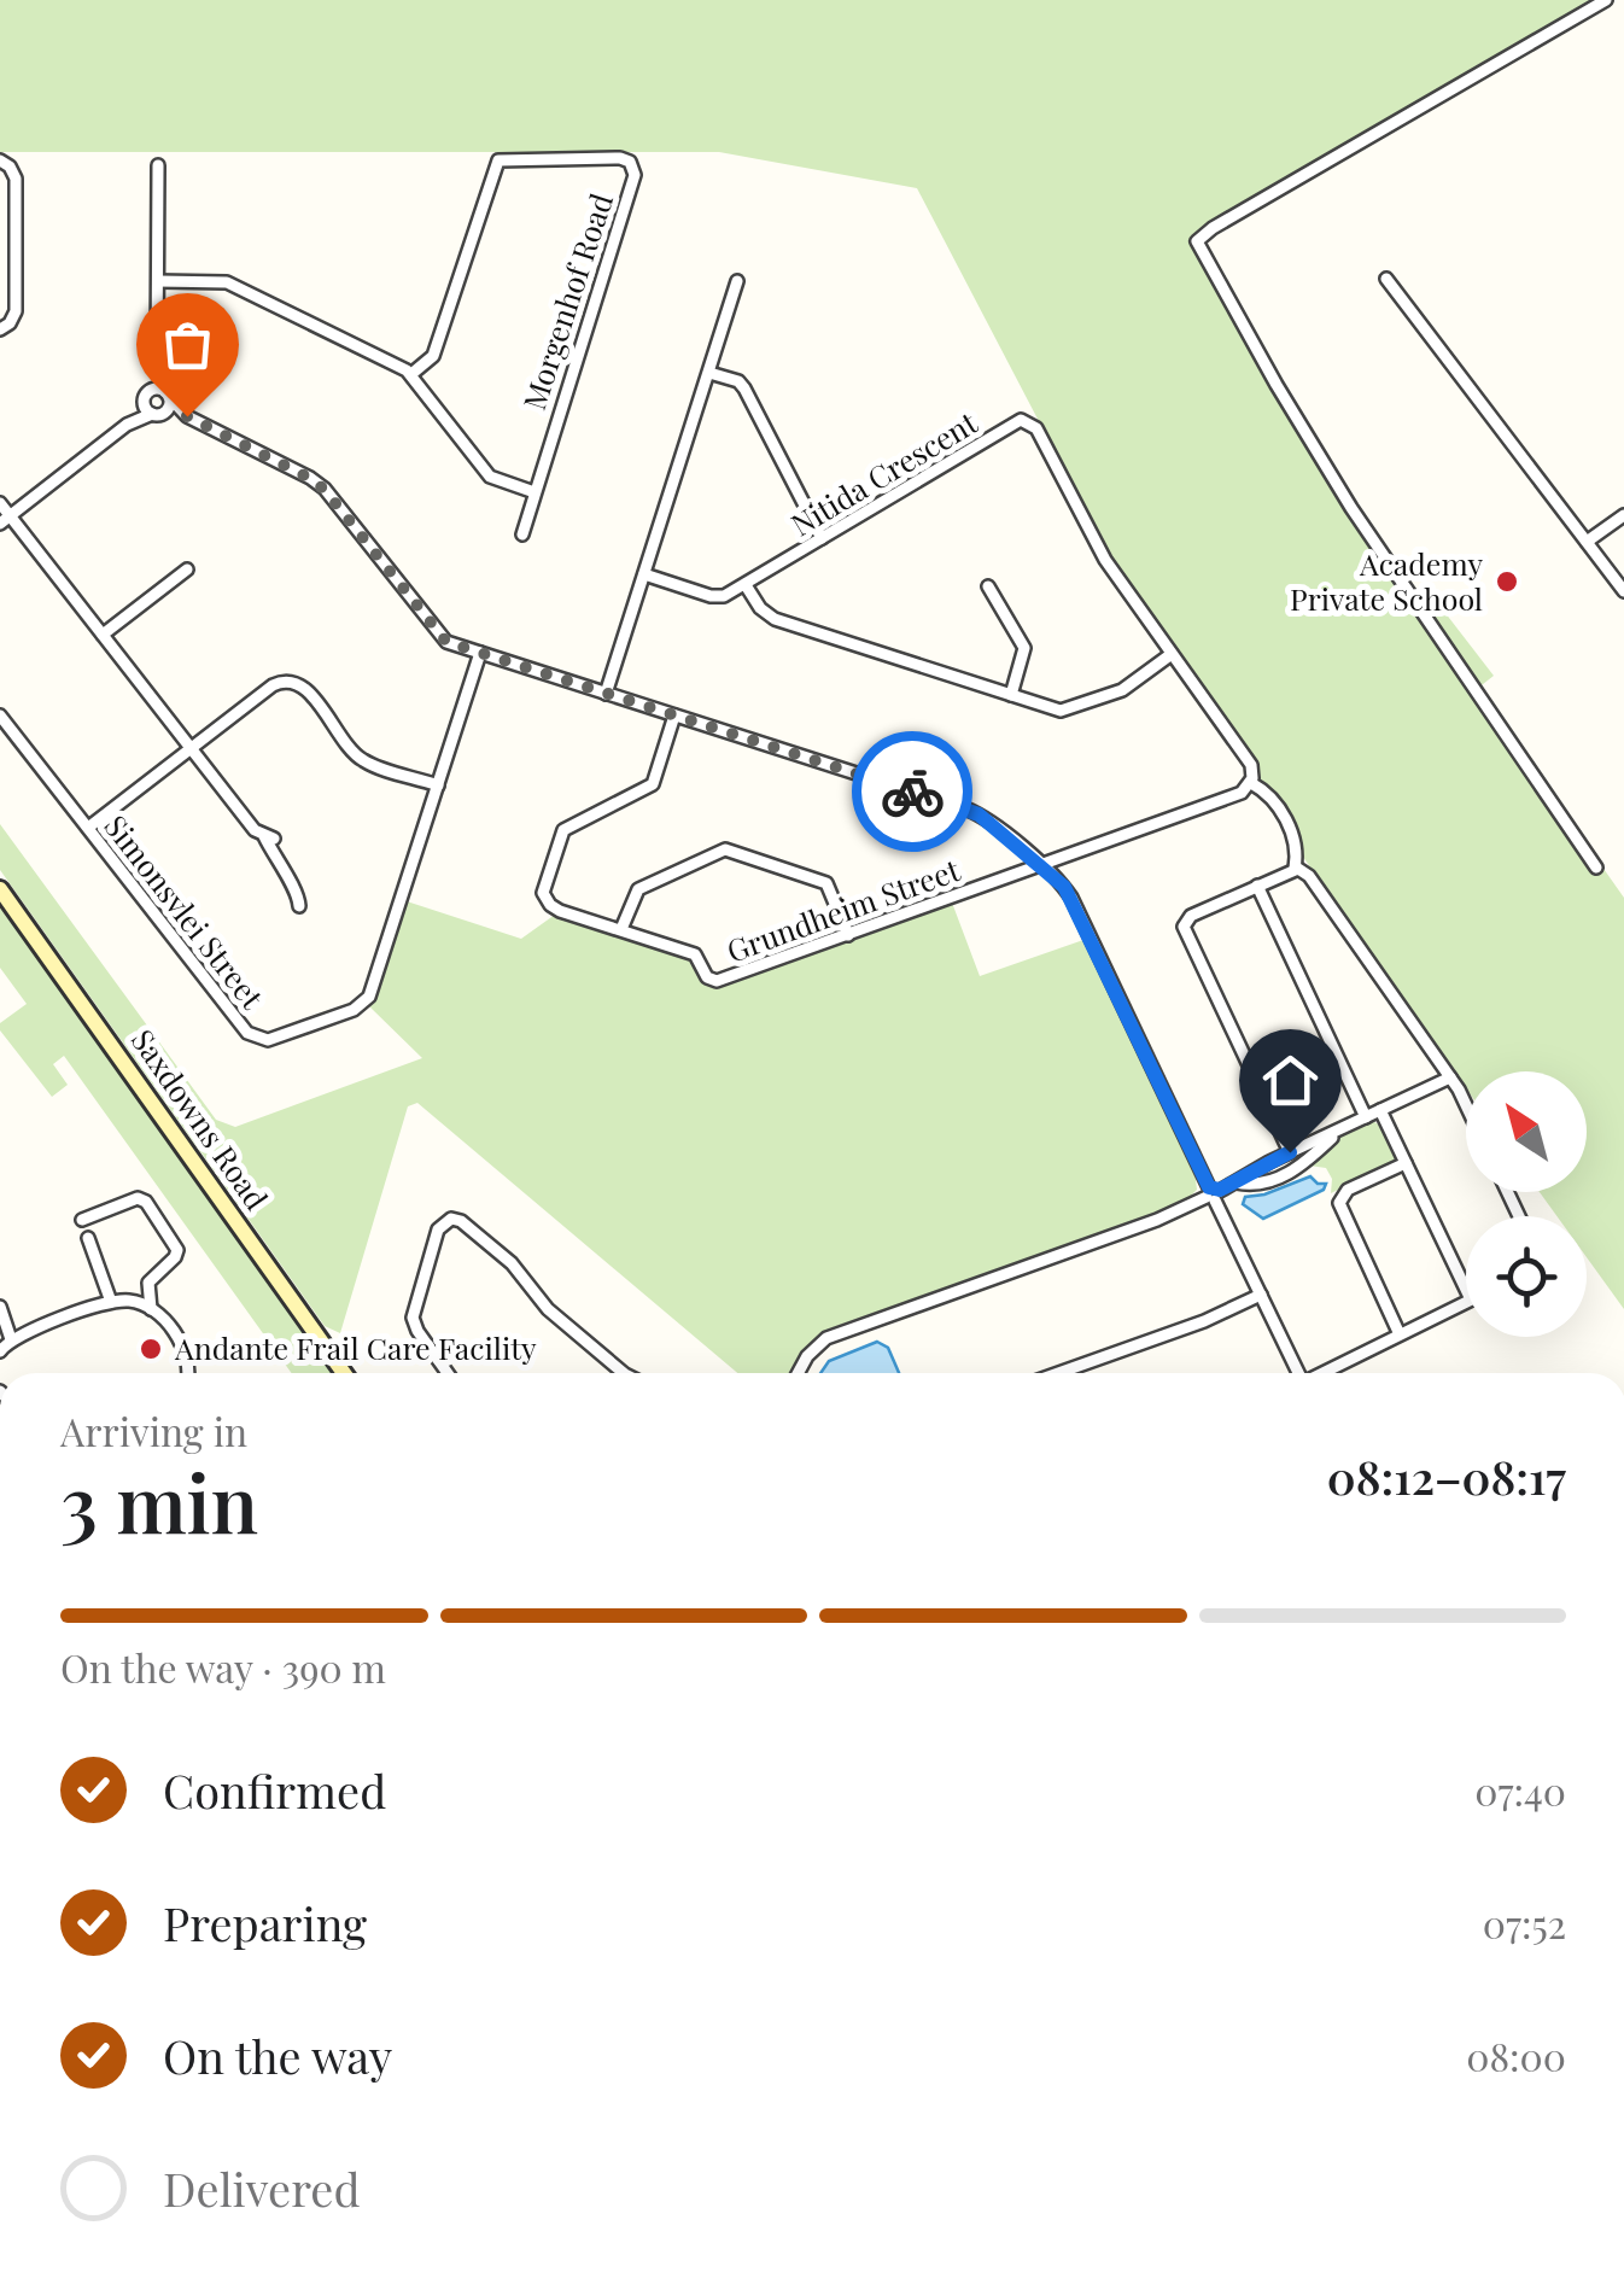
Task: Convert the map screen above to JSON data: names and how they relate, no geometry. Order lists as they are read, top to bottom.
{
  "streets": {
    "street": [
      "Morgenhof Road",
      "Nitida Crescent",
      "Grundheim Street",
      "Simonsvlei Street",
      "Saxdowns Road"
    ]
  },
  "places": ["Academy Private School", "Andante Frail Care Facility"],
  "north": "top left",
  "page": {
    "heading": ["3 min", "Arriving in", "08:12–08:17"],
    "bar": "On the way · 390 m",
    "list": [
      ["Confirmed", "07:40"],
      ["Preparing", "07:52"],
      ["On the way", "08:00"],
      "Delivered"
    ]
  }
}
